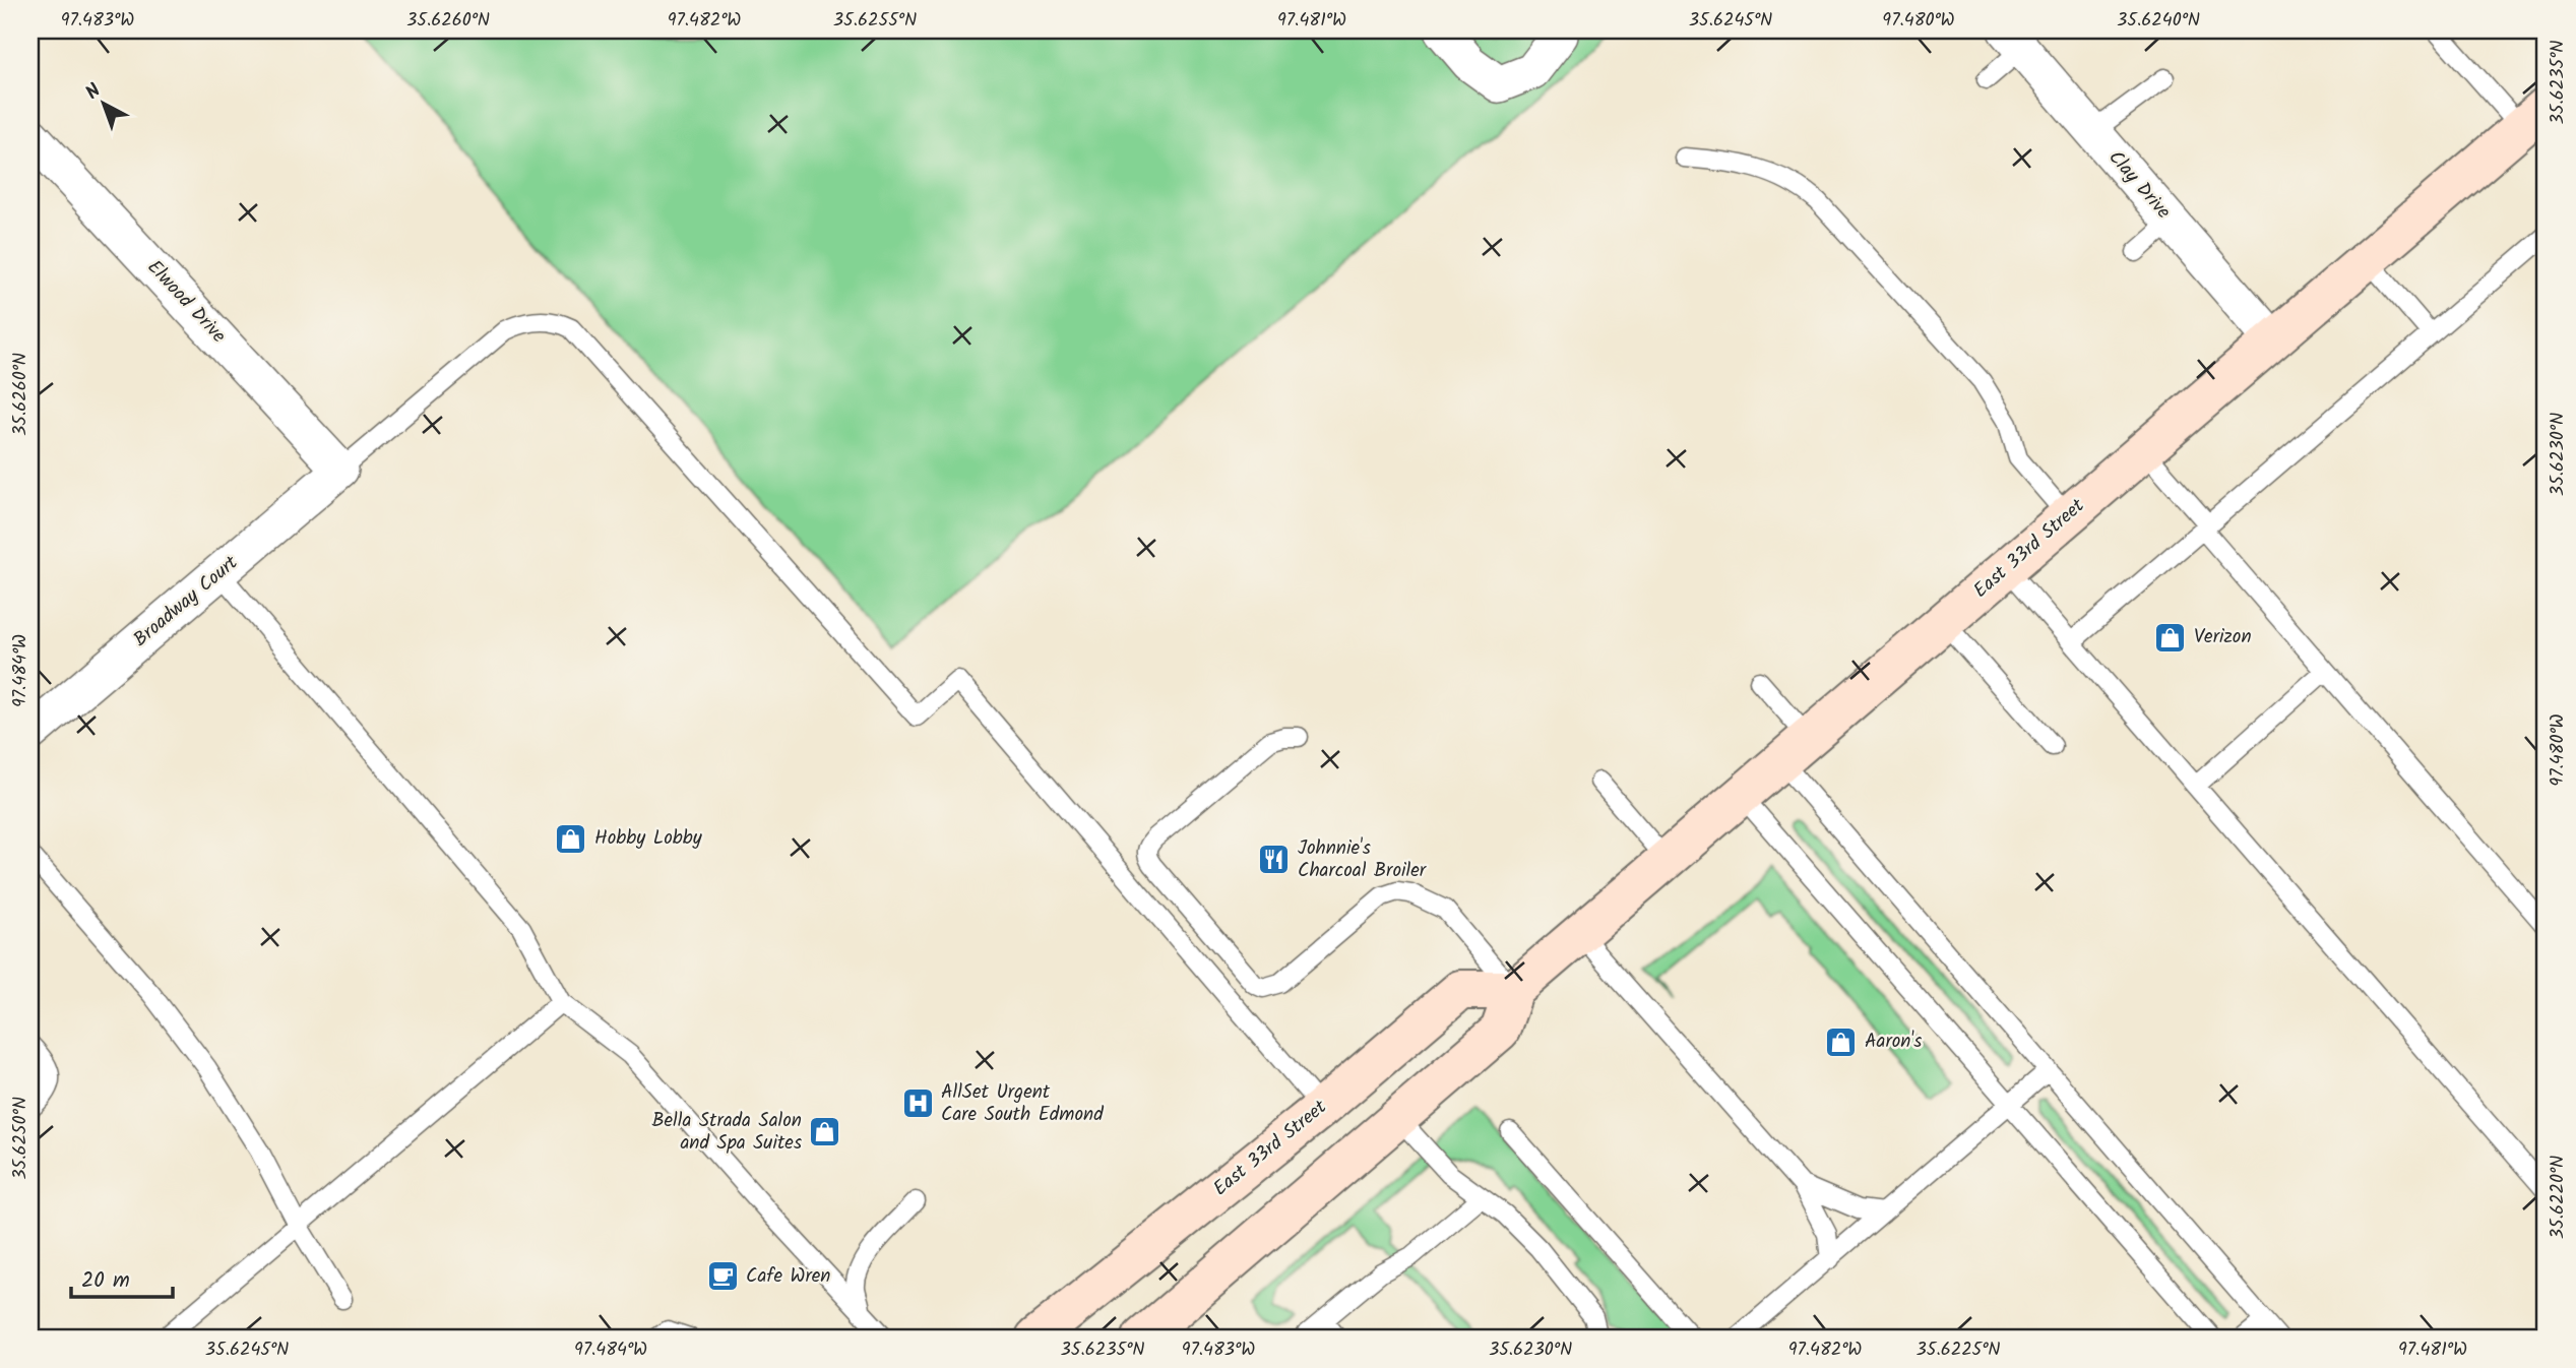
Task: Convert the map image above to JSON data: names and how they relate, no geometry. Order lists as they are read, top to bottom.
{
  "streets": {
    "main road": ["East 33rd Street"],
    "street": ["Clay Drive", "Elwood Drive", "Broadway Court"]
  },
  "crossings": [
    ["Clay Drive", "East 33rd Street"],
    ["Elwood Drive", "Broadway Court"]
  ],
  "places": {
    "shop": [
      "Verizon",
      "Hobby Lobby",
      "Aaron's",
      "Bella Strada Salon and Spa Suites"
    ],
    "restaurant": ["Johnnie's Charcoal Broiler"],
    "hospital": ["AllSet Urgent Care South Edmond"],
    "cafe": ["Cafe Wren"]
  },
  "scale_bar": "20 m",
  "north": "top left",
  "coordinates": [
    "97.483°W",
    "35.6260°N",
    "97.482°W",
    "35.6255°N",
    "97.481°W",
    "35.6245°N",
    "97.480°W",
    "35.6240°N",
    "35.6235°N",
    "35.6230°N",
    "97.484°W",
    "35.6250°N",
    "35.6220°N",
    "35.6225°N"
  ]
}
